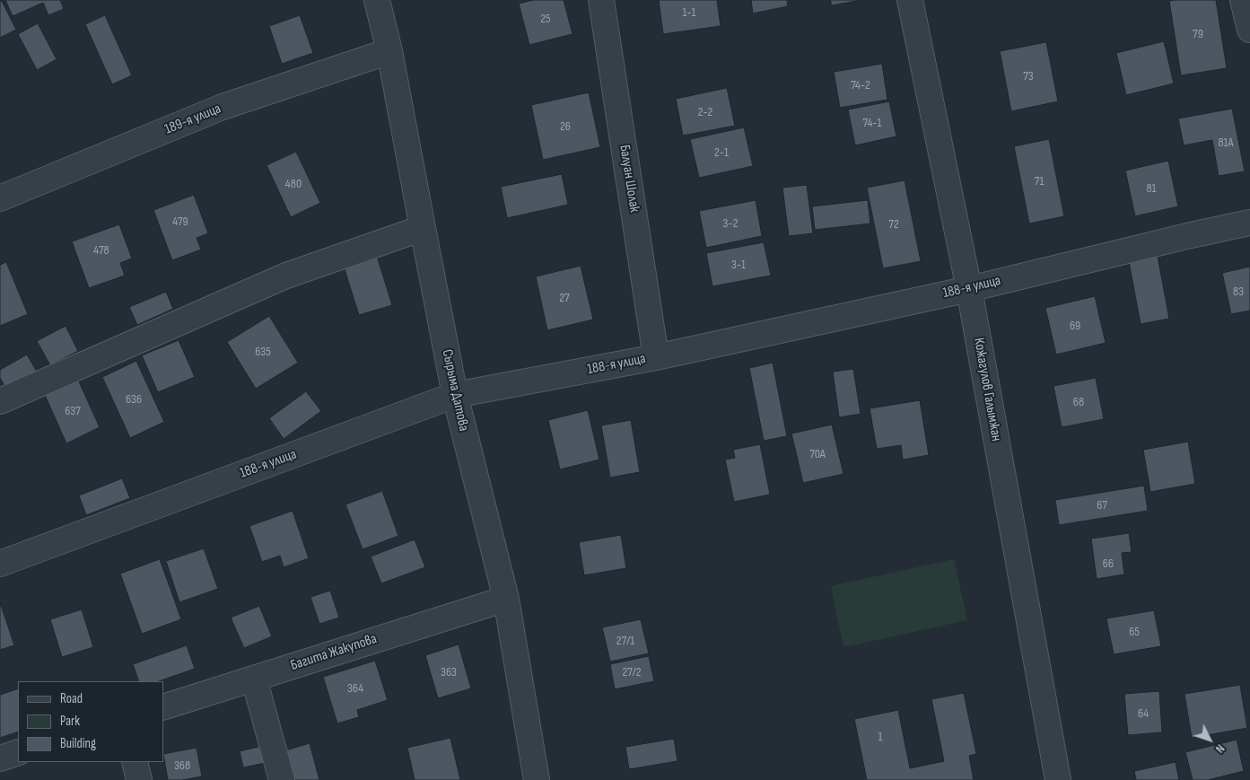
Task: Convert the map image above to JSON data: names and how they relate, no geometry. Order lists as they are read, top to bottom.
{
  "streets": {
    "street": [
      "189-я улица",
      "Балуан Шолак",
      "188-я улица",
      "Кожагулов Галымжан",
      "Сырыма Датова",
      "Багита Жакупова"
    ]
  },
  "crossings": [
    ["189-я улица", "Сырыма Датова"],
    ["Балуан Шолак", "188-я улица"],
    ["188-я улица", "Кожагулов Галымжан"],
    ["188-я улица", "Сырыма Датова"],
    ["Сырыма Датова", "Багита Жакупова"]
  ],
  "house_numbers": [
    "1-1",
    "25",
    "79",
    "73",
    "74-2",
    "2-2",
    "74-1",
    "26",
    "81А",
    "2-1",
    "71",
    "480",
    "81",
    "479",
    "3-2",
    "72",
    "478",
    "3-1",
    "83",
    "27",
    "69",
    "635",
    "636",
    "68",
    "637",
    "70А",
    "67",
    "66",
    "65",
    "27/1",
    "363",
    "27/2",
    "364",
    "64",
    "1",
    "368"
  ],
  "legend": ["Road", "Park", "Building"],
  "north": "bottom right"
}
